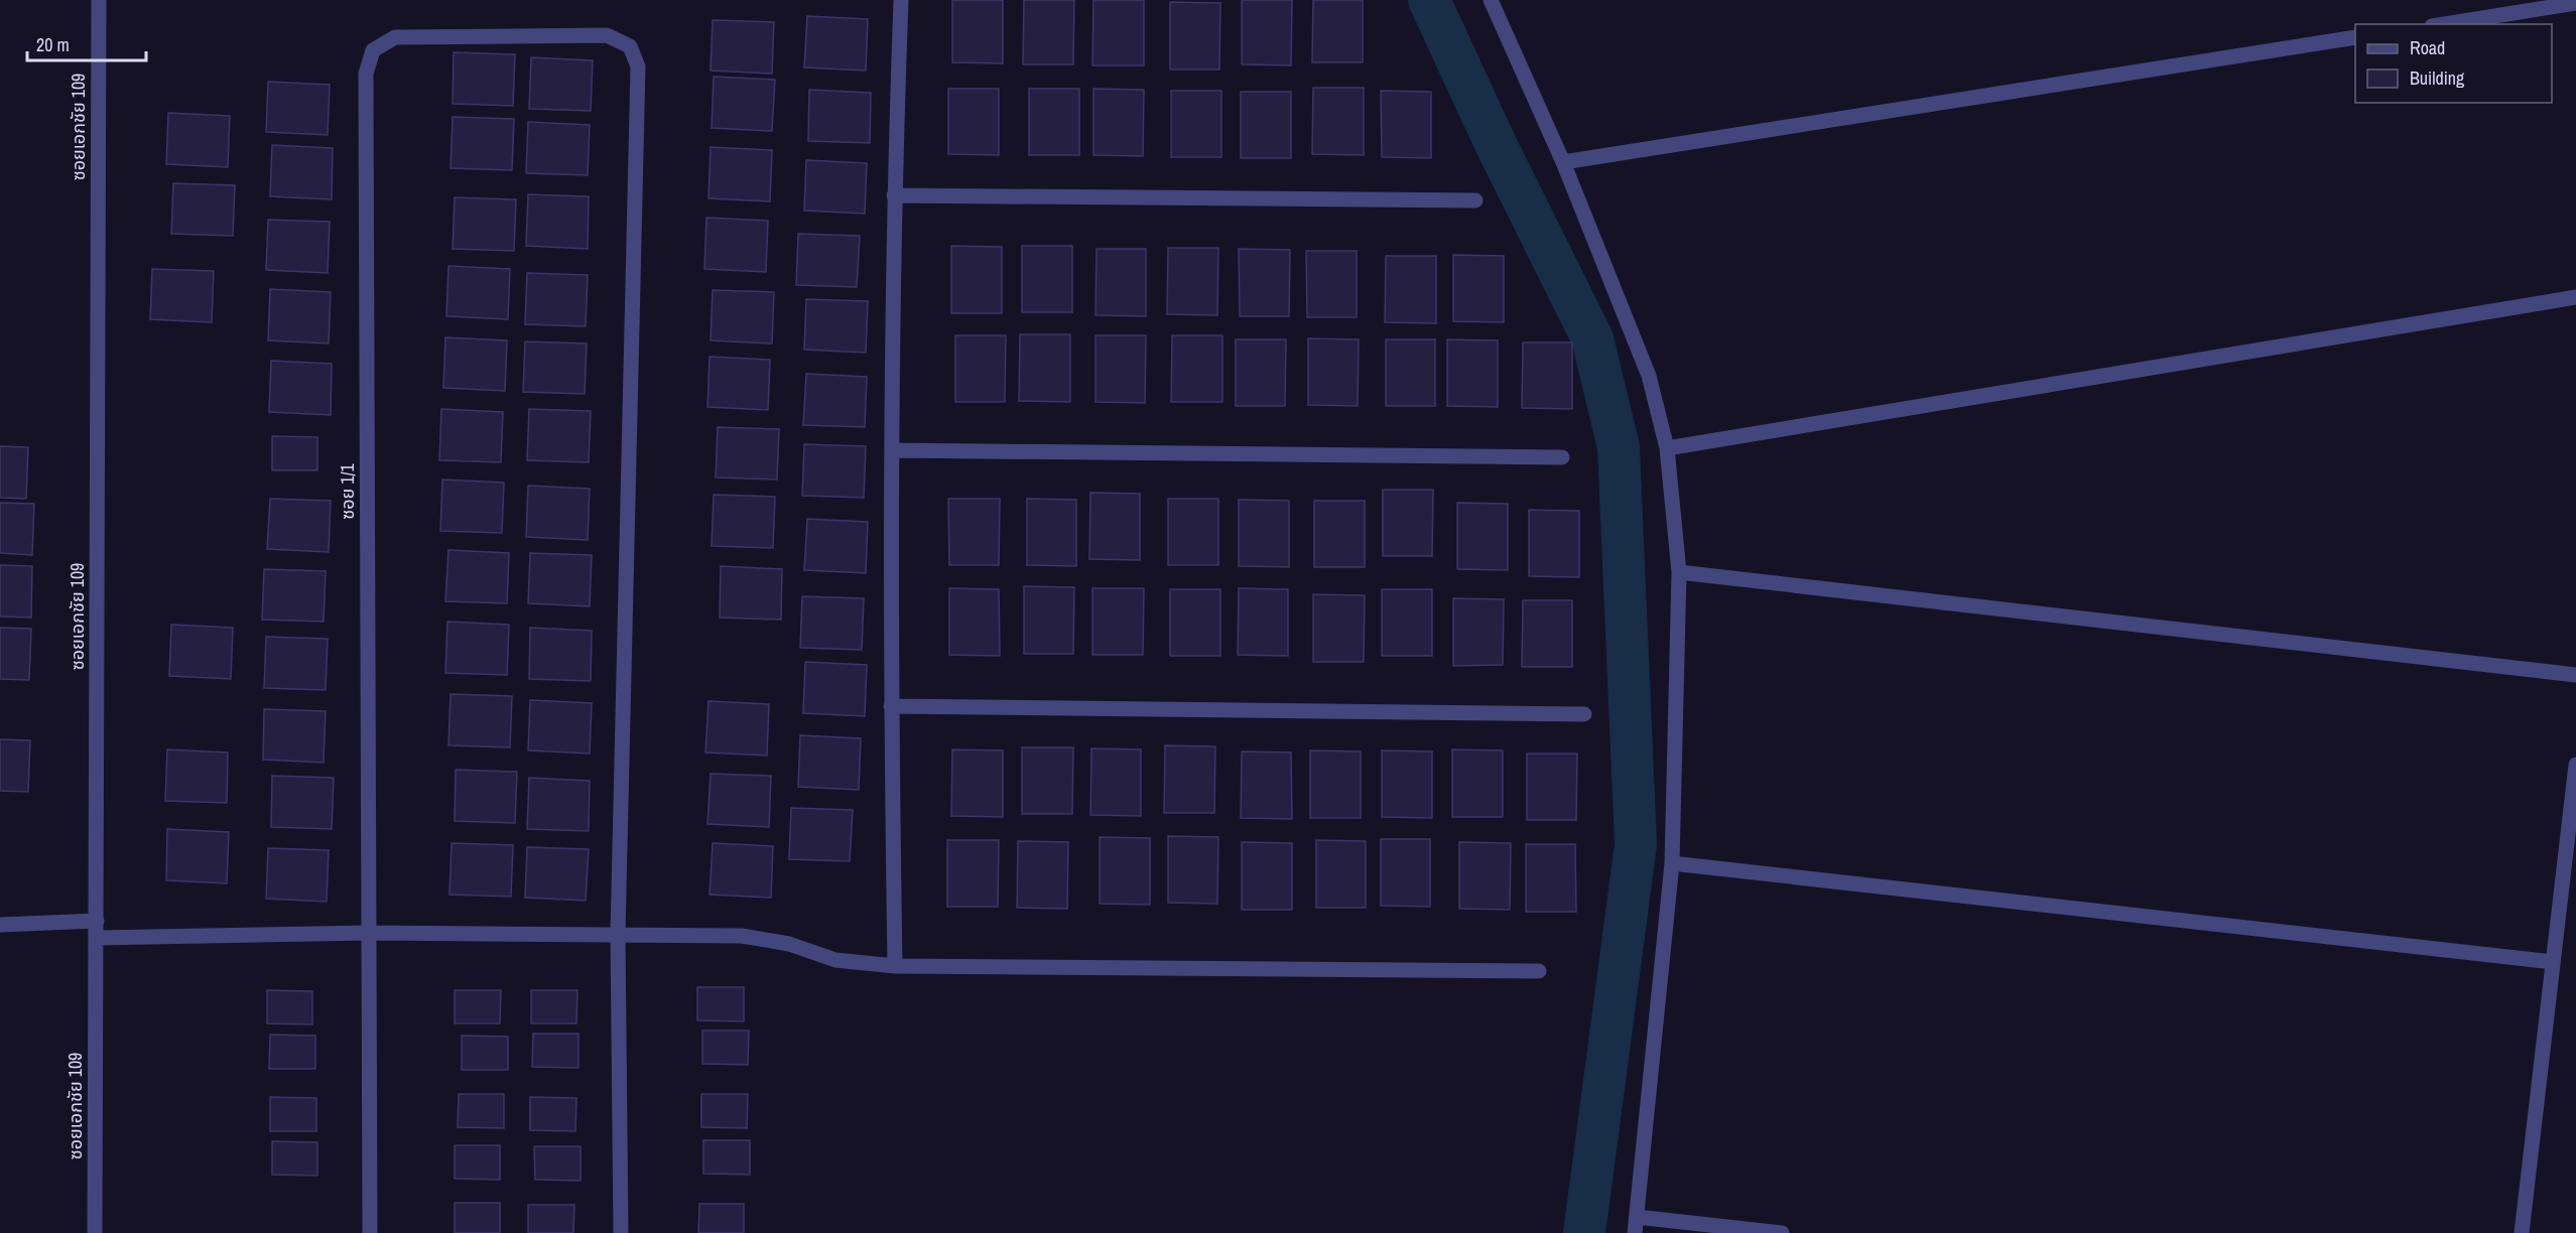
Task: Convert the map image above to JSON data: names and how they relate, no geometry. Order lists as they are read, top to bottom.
{
  "streets": {
    "street": ["ซอยเอกชัย 109", "ซอย 1/1"]
  },
  "legend": ["Road", "Building"],
  "scale_bar": "20 m"
}
